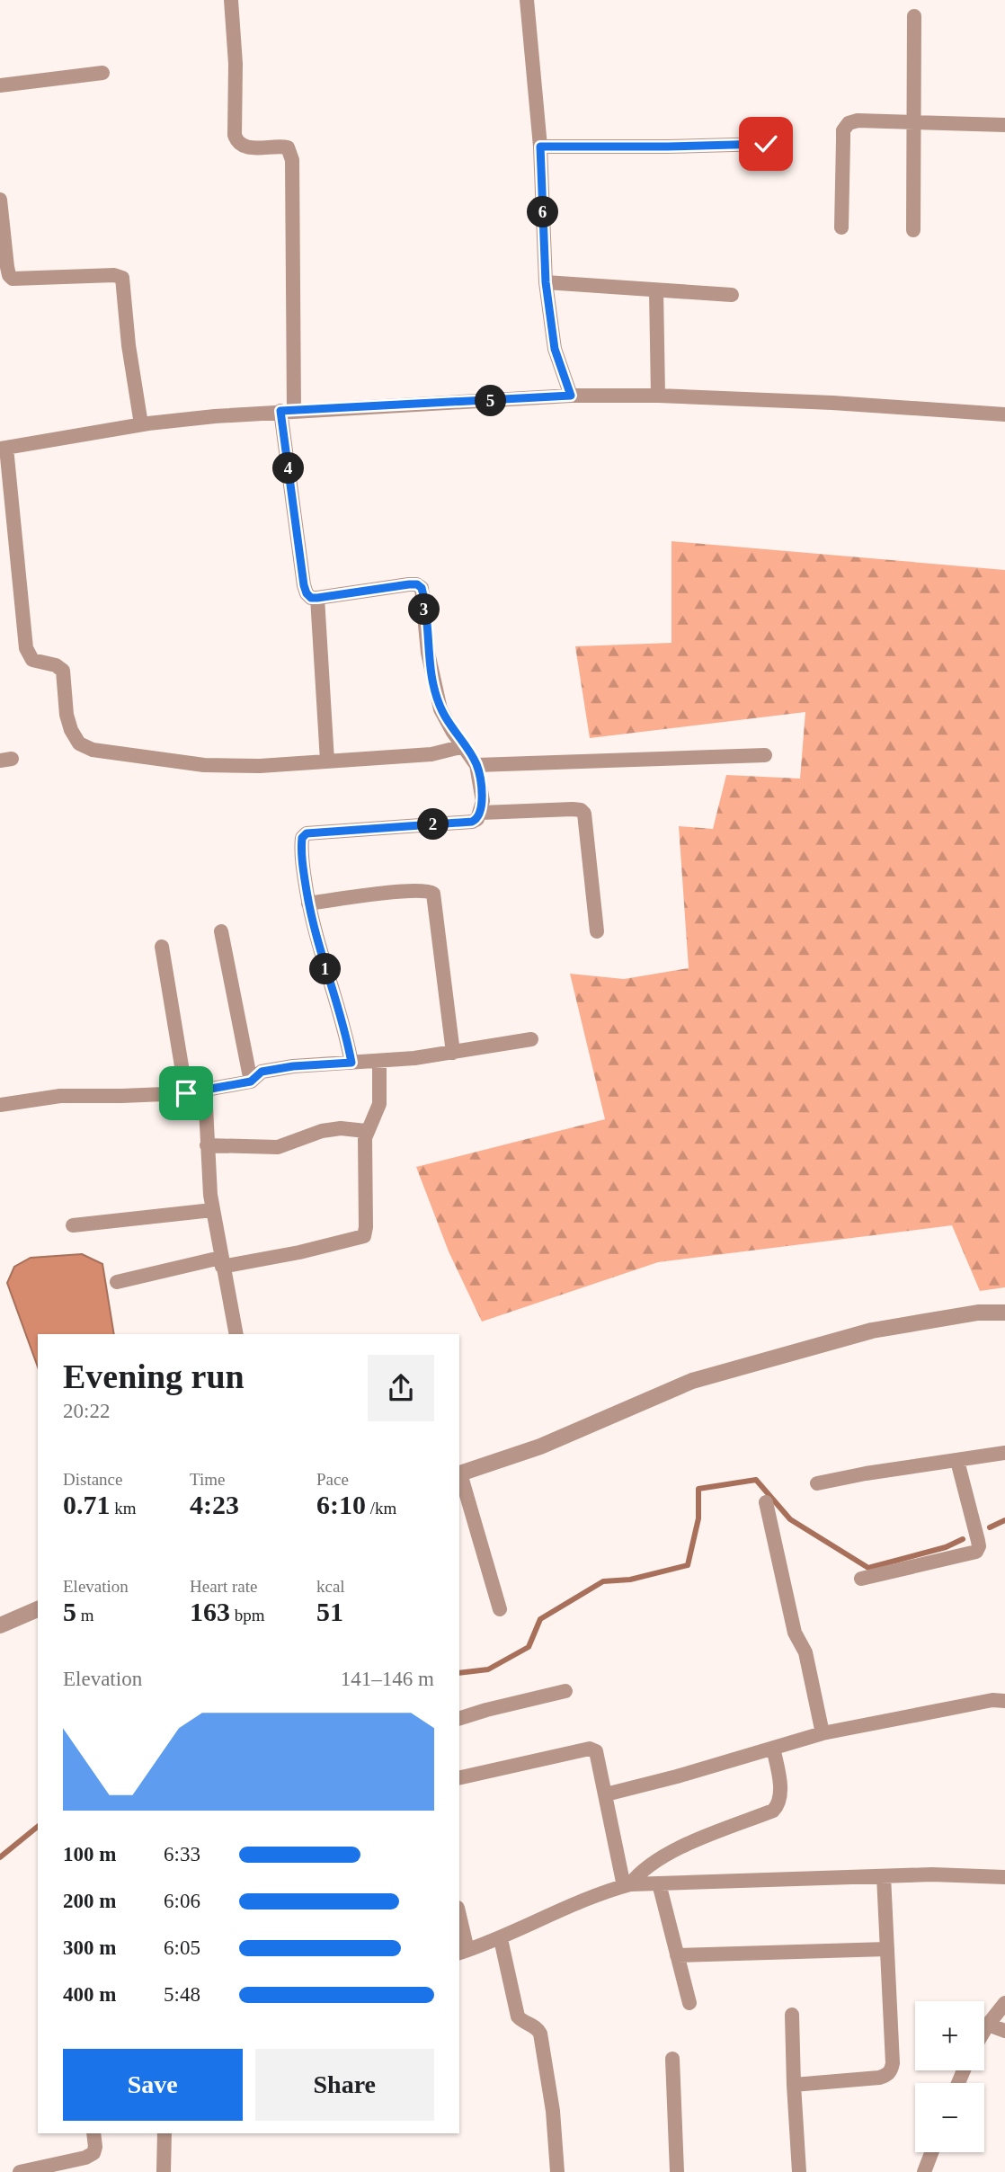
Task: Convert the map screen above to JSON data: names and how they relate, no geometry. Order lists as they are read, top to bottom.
{
  "page": {
    "pins": [
      "6",
      "5",
      "4",
      "3",
      "2",
      "1"
    ],
    "heading": ["Evening run", "20:22"],
    "stats": [
      ["Distance", "0.71 km"],
      ["Time", "4:23"],
      ["Pace", "6:10 /km"],
      ["Elevation", "5 m"],
      ["Heart rate", "163 bpm"],
      ["kcal", "51"]
    ],
    "chart": ["Elevation", "141–146 m"],
    "list": [
      {
        "name": "100 m",
        "note": "6:33"
      },
      {
        "name": "200 m",
        "note": "6:06"
      },
      {
        "name": "300 m",
        "note": "6:05"
      },
      {
        "name": "400 m",
        "note": "5:48"
      }
    ],
    "map_buttons": ["+", "−"],
    "buttons": ["Save", "Share"]
  }
}
